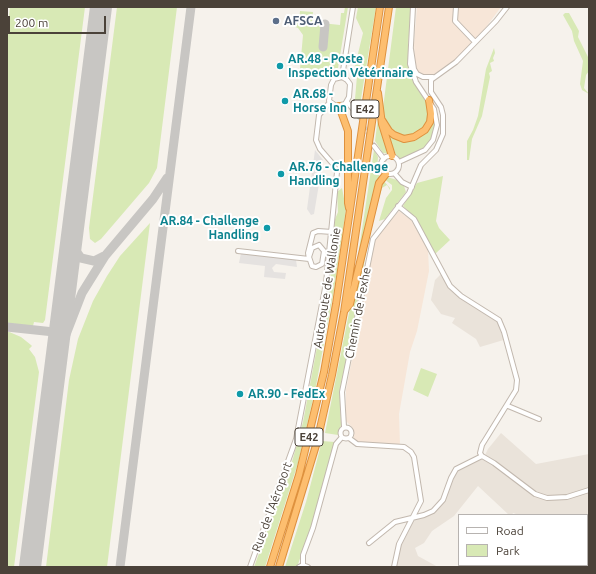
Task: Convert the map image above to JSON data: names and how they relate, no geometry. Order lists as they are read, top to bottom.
{
  "streets": {
    "highway": ["E42", "Autoroute de Wallonie"],
    "street": ["Chemin de Fexhe", "Rue de l'Aéroport"]
  },
  "places": [
    "AFSCA",
    "AR.48 - Poste Inspection Vétérinaire",
    "AR.68 - Horse Inn",
    "AR.76 - Challenge Handling",
    "AR.84 - Challenge Handling",
    "AR.90 - FedEx"
  ],
  "legend": ["Road", "Park"],
  "scale_bar": "200 m"
}
